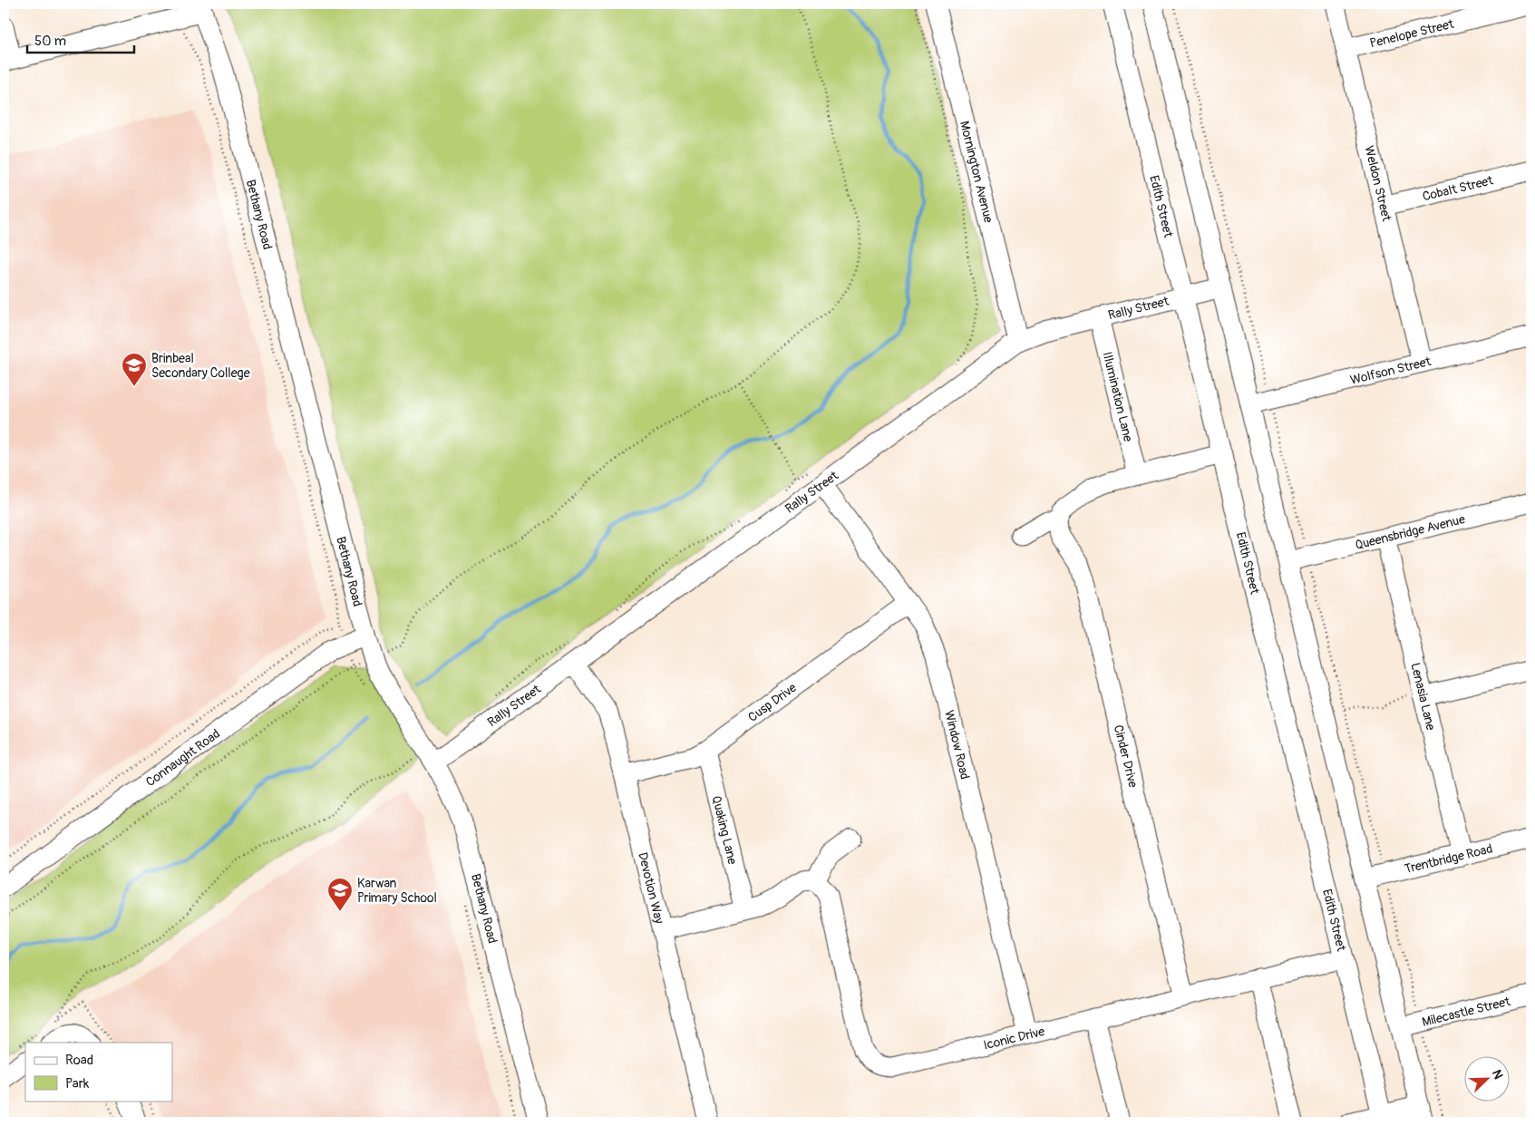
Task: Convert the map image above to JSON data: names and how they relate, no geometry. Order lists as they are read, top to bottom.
{
  "streets": {
    "street": [
      "Penelope Street",
      "Mornington Avenue",
      "Weldon Street",
      "Cobalt Street",
      "Edith Street",
      "Bethany Road",
      "Rally Street",
      "Wolfson Street",
      "Illumination Lane",
      "Queensbridge Avenue",
      "Lenasia Lane",
      "Cusp Drive",
      "Window Road",
      "Cinder Drive",
      "Connaught Road",
      "Quaking Lane",
      "Trentbridge Road",
      "Devotion Way",
      "Milecastle Street",
      "Iconic Drive"
    ]
  },
  "crossings": [
    ["Penelope Street", "Weldon Street"],
    ["Mornington Avenue", "Rally Street"],
    ["Weldon Street", "Cobalt Street"],
    ["Weldon Street", "Wolfson Street"],
    ["Edith Street", "Rally Street"],
    ["Edith Street", "Iconic Drive"],
    ["Bethany Road", "Rally Street"],
    ["Bethany Road", "Connaught Road"],
    ["Rally Street", "Illumination Lane"],
    ["Rally Street", "Window Road"],
    ["Rally Street", "Devotion Way"],
    ["Queensbridge Avenue", "Lenasia Lane"],
    ["Lenasia Lane", "Trentbridge Road"],
    ["Cusp Drive", "Window Road"],
    ["Cusp Drive", "Quaking Lane"],
    ["Cusp Drive", "Devotion Way"],
    ["Window Road", "Iconic Drive"],
    ["Cinder Drive", "Iconic Drive"]
  ],
  "places": {
    "school or university": ["Brinbeal Secondary College", "Karwan Primary School"]
  },
  "legend": ["Road", "Park"],
  "scale_bar": "50 m",
  "north": "top right"
}
